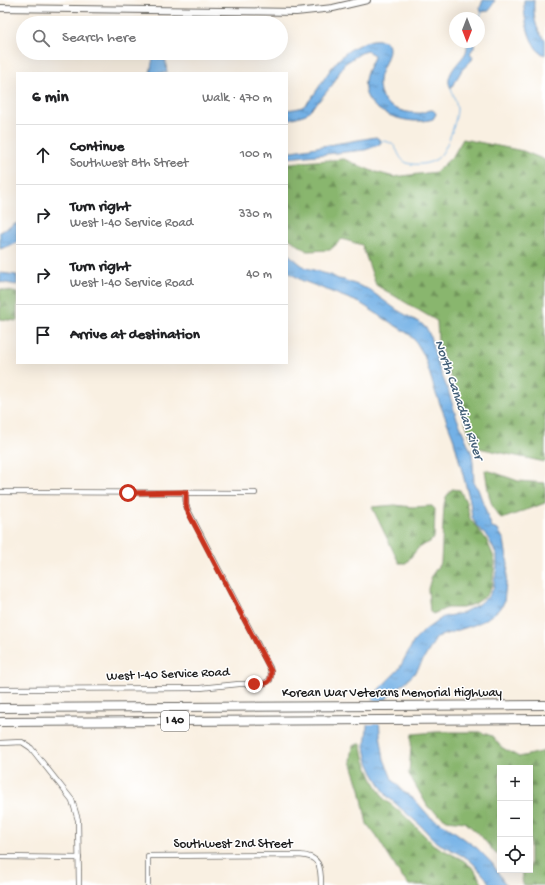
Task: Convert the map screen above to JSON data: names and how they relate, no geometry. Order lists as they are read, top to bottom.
{
  "streets": {
    "highway": ["Korean War Veterans Memorial Highway", "I 40"],
    "street": ["West I-40 Service Road", "Southwest 2nd Street"]
  },
  "water": ["North Canadian River"],
  "north": "bottom",
  "page": {
    "search": "Search here",
    "heading": ["6 min", "Walk · 470 m"],
    "list": [
      ["Continue", "Southwest 8th Street", "100 m"],
      ["Turn right", "West I-40 Service Road", "330 m"],
      ["Turn right", "West I-40 Service Road", "40 m"],
      "Arrive at destination"
    ],
    "map_buttons": ["+", "−"]
  }
}
